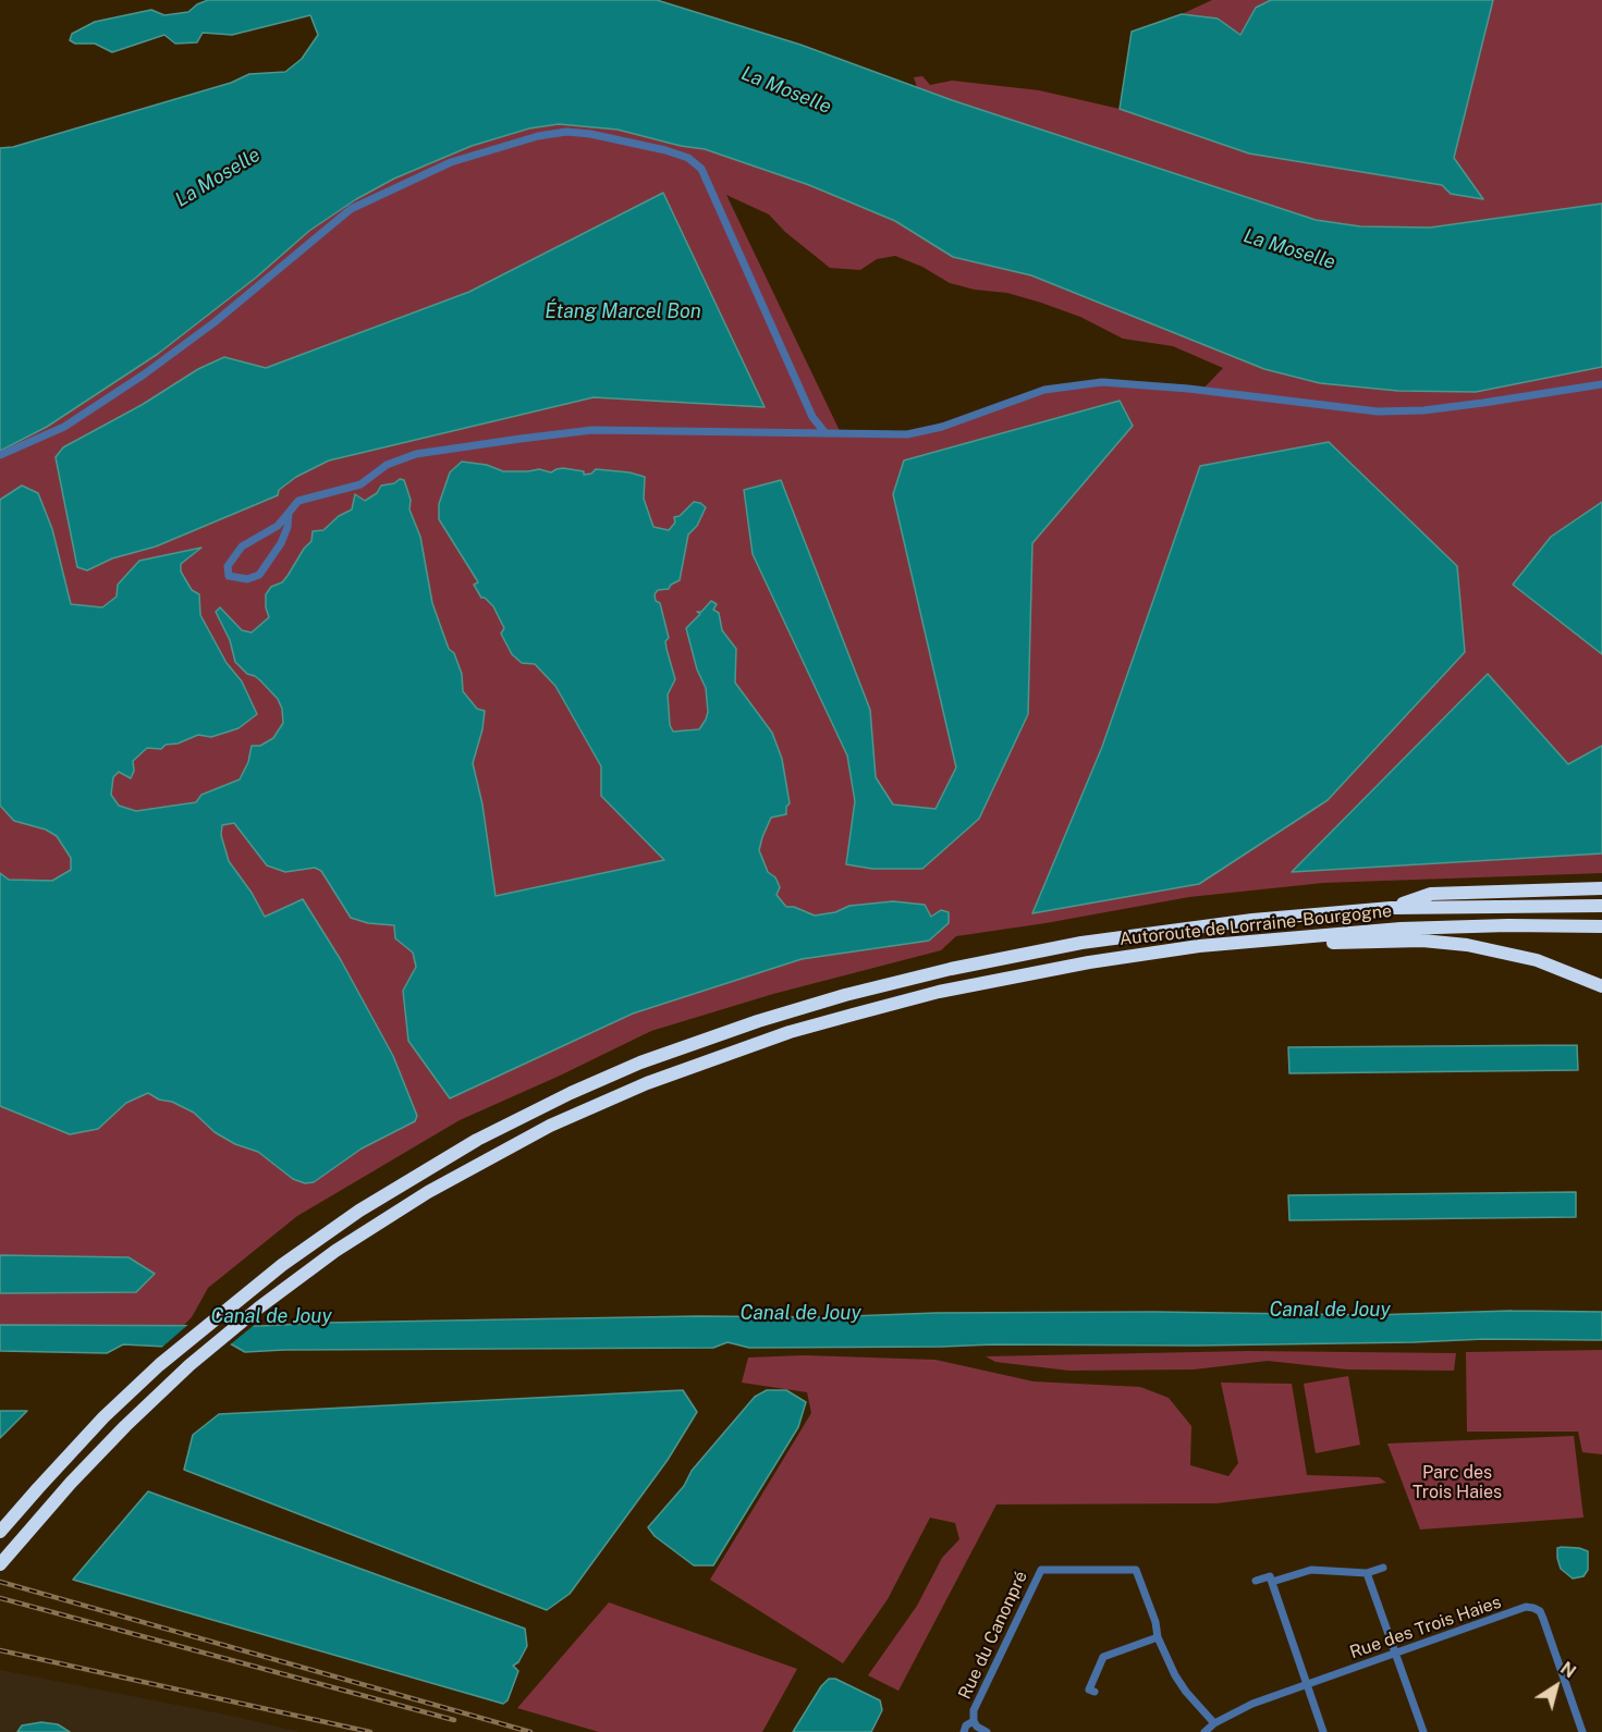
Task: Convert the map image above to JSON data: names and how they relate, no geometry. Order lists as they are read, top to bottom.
{
  "streets": {
    "highway": ["Autoroute de Lorraine-Bourgogne"],
    "street": ["Rue des Trois Haies", "Rue du Canonpré"]
  },
  "crossings": [
    ["Rue des Trois Haies", "Rue du Canonpré"]
  ],
  "water": ["La Moselle", "Étang Marcel Bon", "Canal de Jouy"],
  "parks": ["Parc des Trois Haies"],
  "north": "top right"
}
